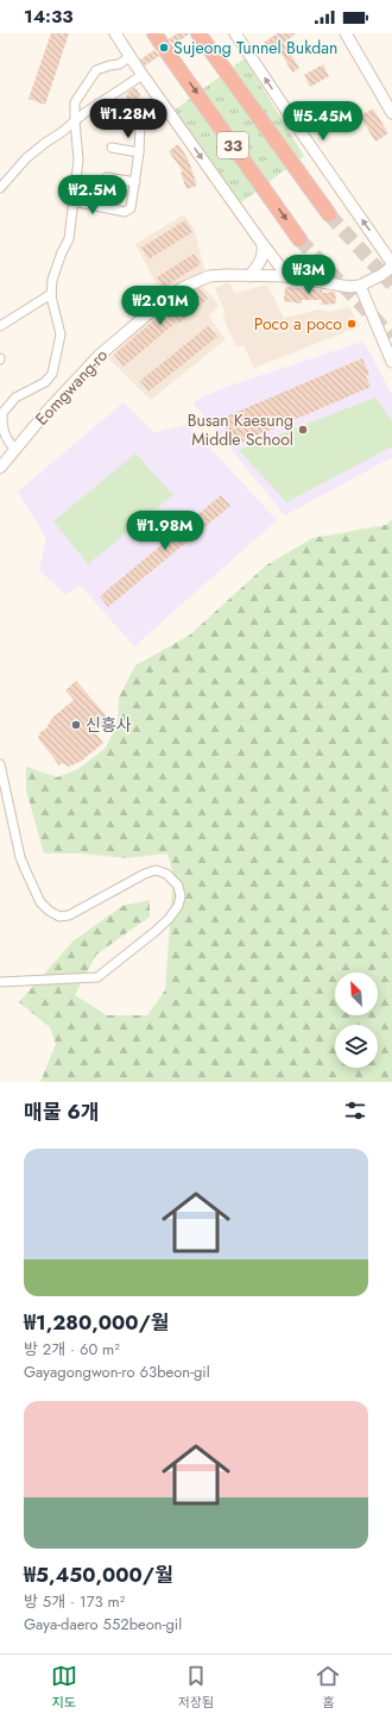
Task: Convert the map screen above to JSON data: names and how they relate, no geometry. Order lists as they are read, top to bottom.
{
  "streets": {
    "highway": ["33"],
    "street": ["Eomgwang-ro"]
  },
  "places": [
    "Sujeong Tunnel Bukdan",
    "Poco a poco",
    "Busan Kaesung Middle School",
    "신흥사"
  ],
  "north": "top left",
  "page": {
    "status": "14:33",
    "price": [
      "₩1.28M",
      "₩5.45M",
      "₩2.5M",
      "₩3M",
      "₩2.01M",
      "₩1.98M"
    ],
    "heading": "매물 6개",
    "list": [
      {
        "name": "₩1,280,000/월",
        "note": "방 2개 · 60 m² · Gayagongwon-ro 63beon-gil"
      },
      {
        "name": "₩5,450,000/월",
        "note": "방 5개 · 173 m² · Gaya-daero 552beon-gil"
      }
    ],
    "tabs": ["지도", "저장됨", "홈"]
  }
}
